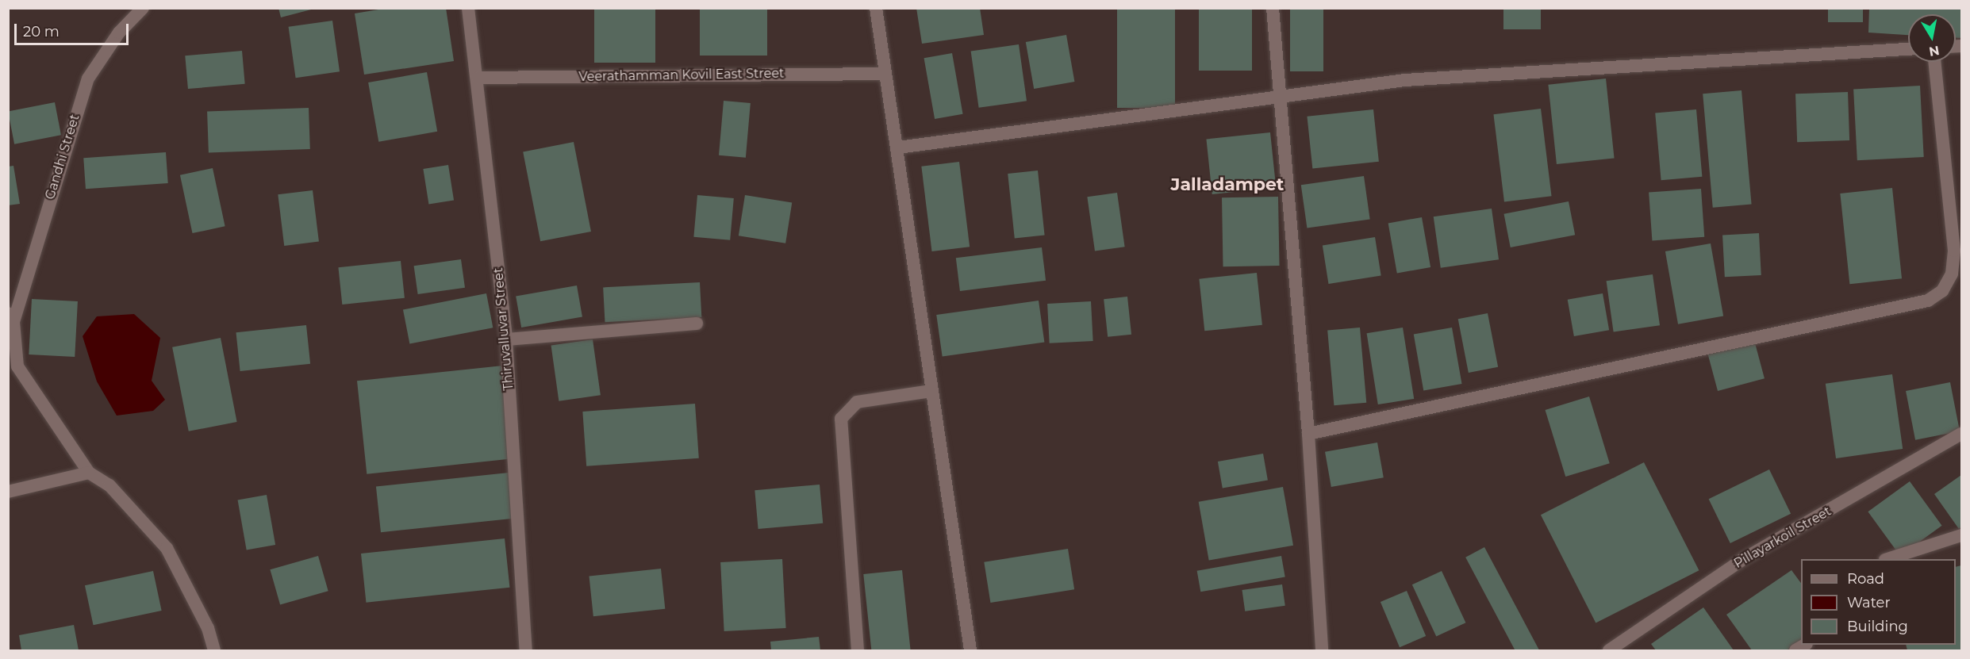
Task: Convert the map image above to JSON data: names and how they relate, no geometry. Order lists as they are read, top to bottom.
{
  "streets": {
    "street": [
      "Veerathamman Kovil East Street",
      "Gandhi Street",
      "Thiruvalluvar Street",
      "Pillayarkoil Street"
    ]
  },
  "crossings": [
    ["Veerathamman Kovil East Street", "Thiruvalluvar Street"]
  ],
  "districts": ["Jalladampet"],
  "legend": ["Road", "Water", "Building"],
  "scale_bar": "20 m",
  "north": "bottom"
}
